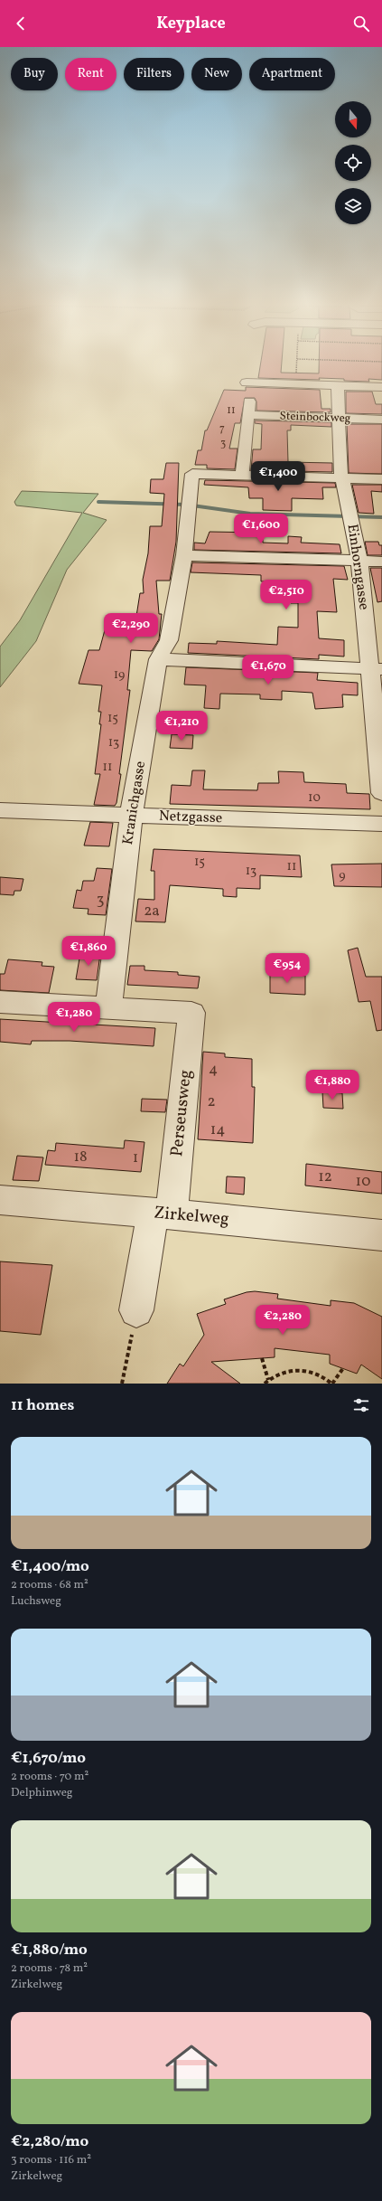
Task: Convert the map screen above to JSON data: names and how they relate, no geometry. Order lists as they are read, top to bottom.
{
  "streets": {
    "street": [
      "Steinbockweg",
      "Einhorngasse",
      "Kranichgasse",
      "Netzgasse",
      "Perseusweg",
      "Zirkelweg"
    ]
  },
  "crossings": [
    ["Steinbockweg", "Einhorngasse"],
    ["Kranichgasse", "Netzgasse"],
    ["Kranichgasse", "Perseusweg"],
    ["Perseusweg", "Zirkelweg"]
  ],
  "house_numbers": [
    "11",
    "7",
    "3",
    "19",
    "15",
    "13",
    "11",
    "10",
    "15",
    "11",
    "13",
    "9",
    "3",
    "2a",
    "4",
    "2",
    "14",
    "18",
    "1",
    "12",
    "10"
  ],
  "north": "bottom",
  "page": {
    "header": "Keyplace",
    "chip": [
      "Buy",
      "Rent",
      "Filters",
      "New",
      "Apartment"
    ],
    "price": [
      "€1,400",
      "€1,600",
      "€2,510",
      "€2,290",
      "€1,670",
      "€1,210",
      "€1,860",
      "€954",
      "€1,280",
      "€1,880",
      "€2,280"
    ],
    "heading": "11 homes",
    "list": [
      {
        "name": "€1,400/mo",
        "note": "2 rooms · 68 m² · Luchsweg"
      },
      {
        "name": "€1,670/mo",
        "note": "2 rooms · 70 m² · Delphinweg"
      },
      {
        "name": "€1,880/mo",
        "note": "2 rooms · 78 m² · Zirkelweg"
      },
      {
        "name": "€2,280/mo",
        "note": "3 rooms · 116 m² · Zirkelweg"
      }
    ]
  }
}
